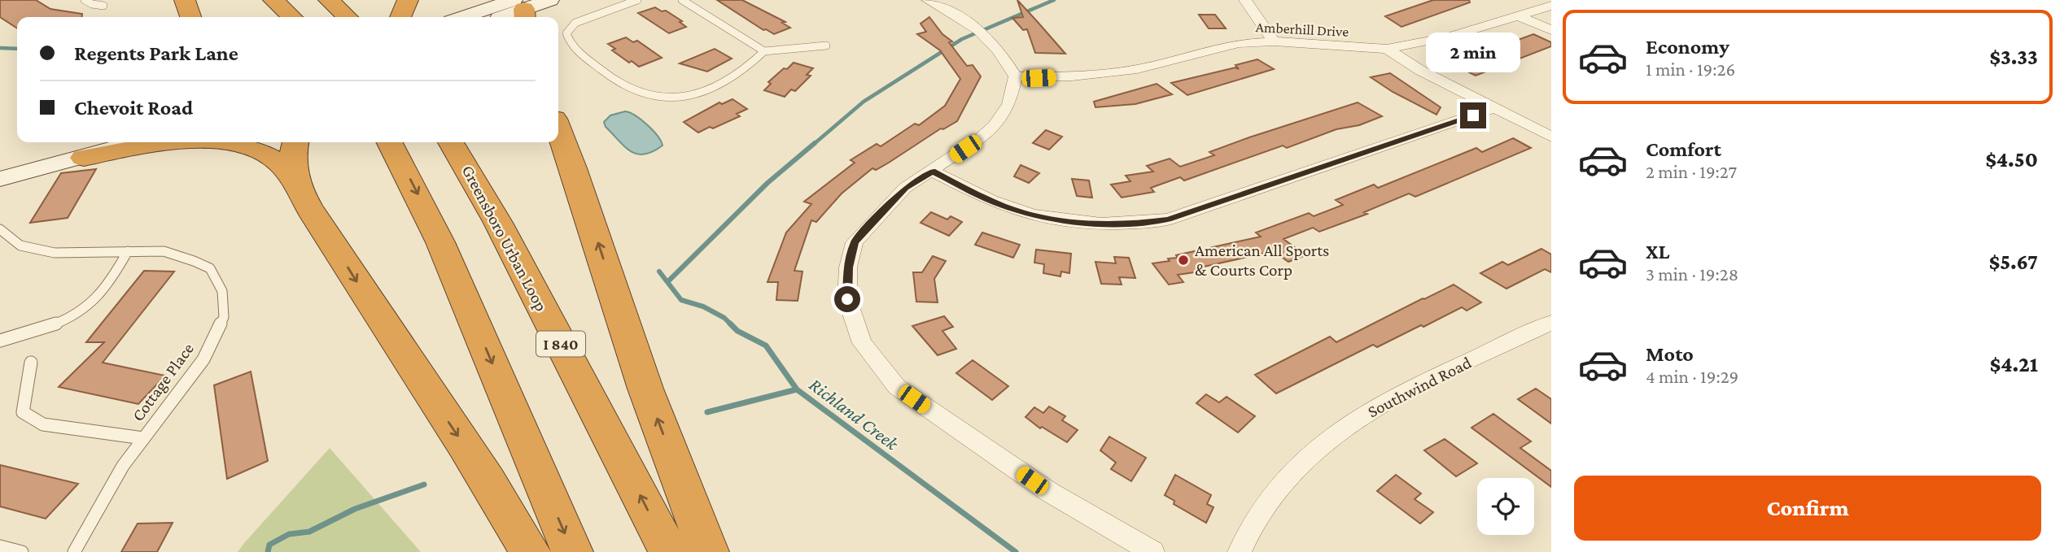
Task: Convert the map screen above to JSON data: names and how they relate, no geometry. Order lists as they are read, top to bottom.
{
  "streets": {
    "highway": ["Greensboro Urban Loop", "I 840"],
    "street": ["Amberhill Drive", "Southwind Road"],
    "lane": ["Cottage Place"]
  },
  "water": ["Richland Creek"],
  "places": ["American All Sports & Courts Corp"],
  "page": {
    "list": [
      {
        "name": "Economy",
        "note": "1 min · 19:26",
        "value": "$3.33"
      },
      {
        "name": "Comfort",
        "note": "2 min · 19:27",
        "value": "$4.50"
      },
      {
        "name": "XL",
        "note": "3 min · 19:28",
        "value": "$5.67"
      },
      {
        "name": "Moto",
        "note": "4 min · 19:29",
        "value": "$4.21"
      }
    ],
    "banner": ["Regents Park Lane", "Chevoit Road"],
    "bubble": "2 min",
    "buttons": "Confirm"
  }
}
